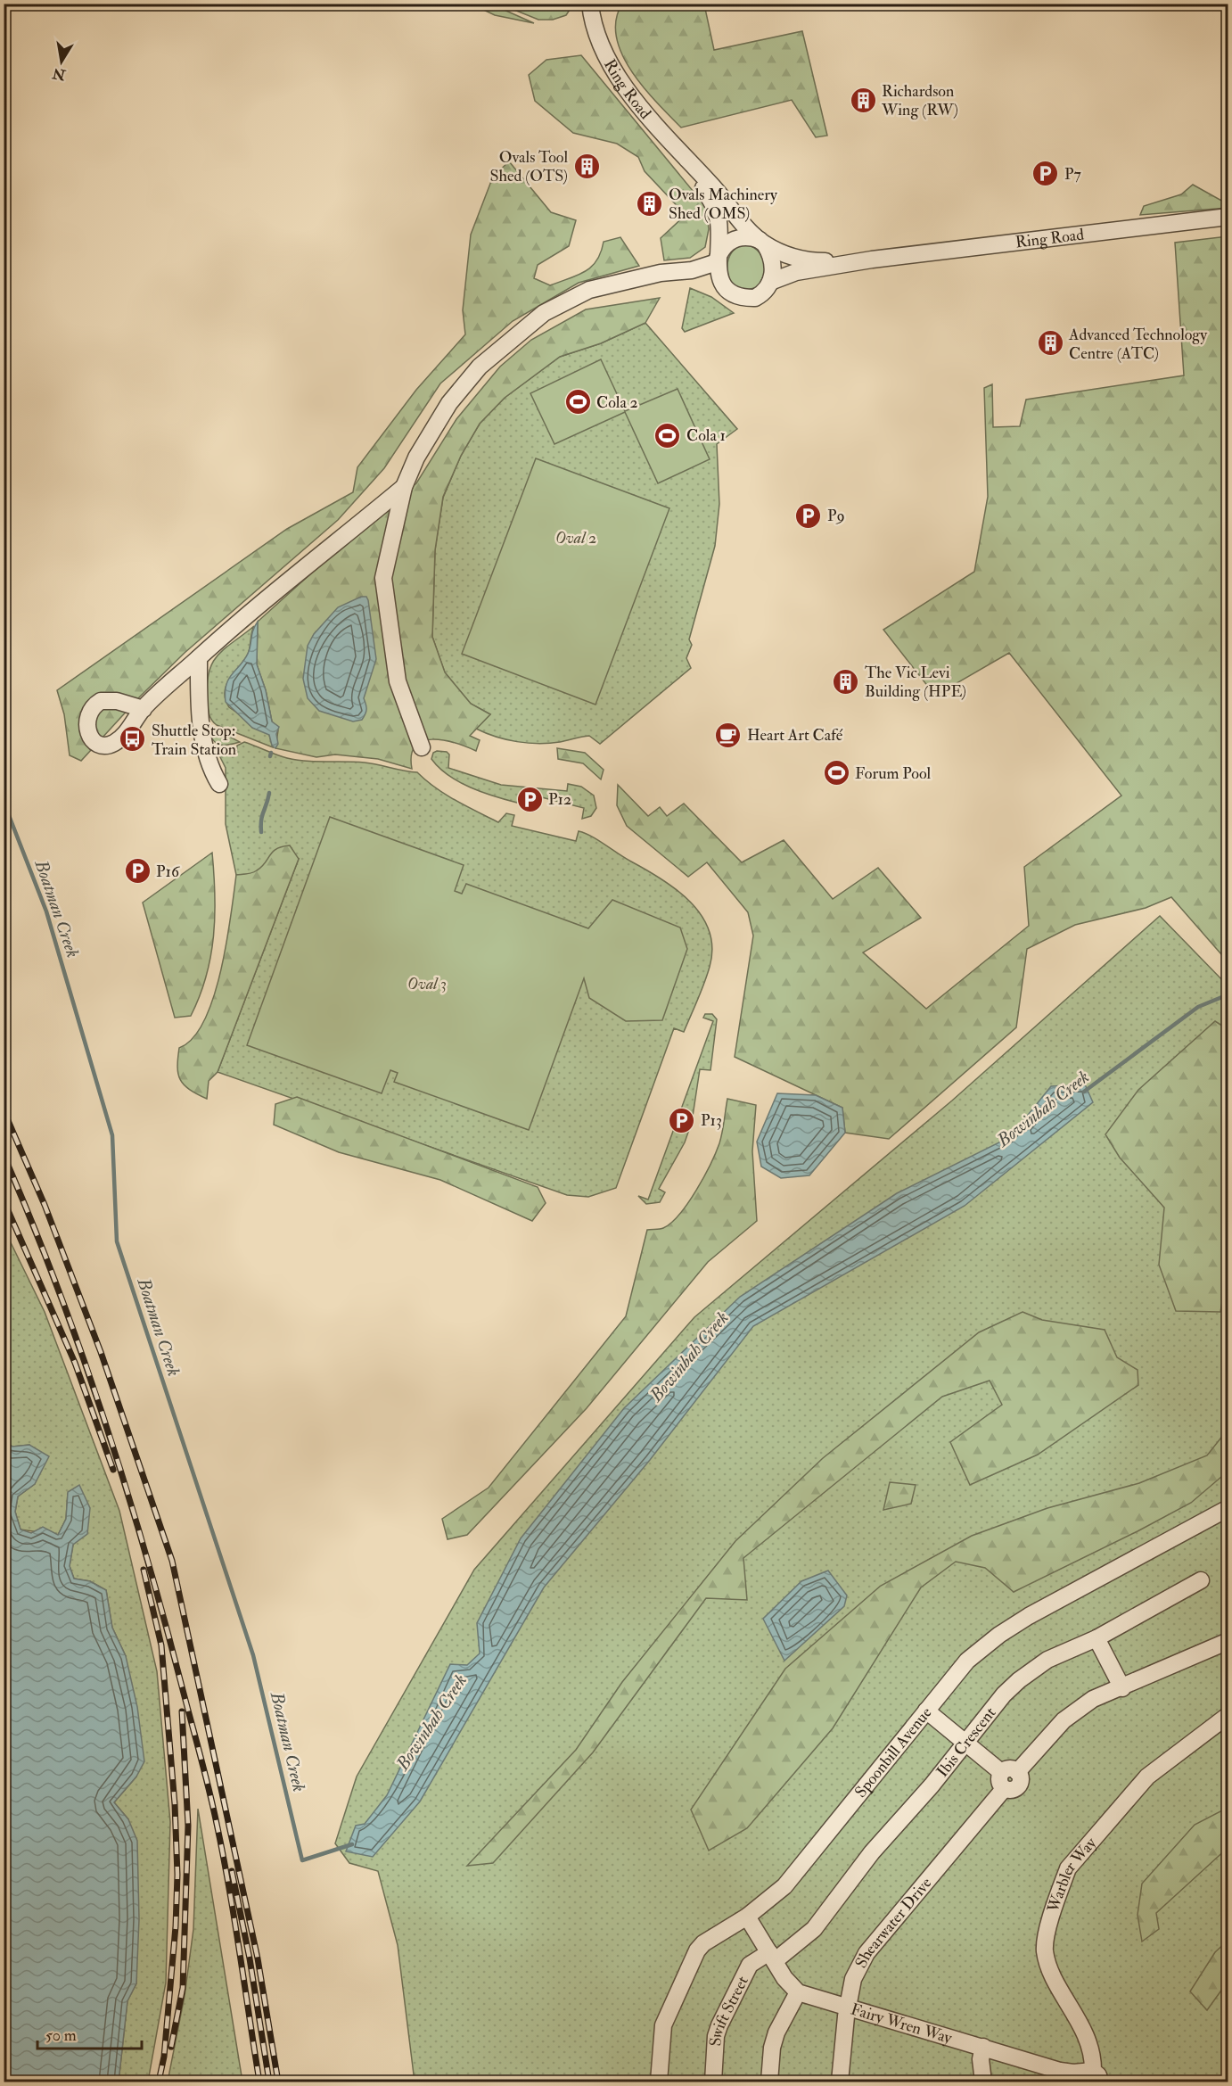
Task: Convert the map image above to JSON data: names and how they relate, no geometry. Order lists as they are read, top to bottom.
{
  "streets": {
    "street": [
      "Ring Road",
      "Ibis Crescent",
      "Spoonbill Avenue",
      "Warbler Way",
      "Shearwater Drive",
      "Swift Street",
      "Fairy Wren Way"
    ]
  },
  "crossings": [
    ["Ibis Crescent", "Swift Street"],
    ["Warbler Way", "Fairy Wren Way"],
    ["Shearwater Drive", "Fairy Wren Way"]
  ],
  "water": ["Boatman Creek", "Bowinbah Creek"],
  "parks": ["Oval 2", "Oval 3"],
  "places": {
    "building": [
      "Richardson Wing (RW)",
      "Ovals Tool Shed (OTS)",
      "Ovals Machinery Shed (OMS)",
      "Advanced Technology Centre (ATC)",
      "The Vic Levi Building (HPE)"
    ],
    "parking": [
      "P7",
      "P9",
      "P12",
      "P16",
      "P13"
    ],
    "sports": ["Cola 2", "Cola 1", "Forum Pool"],
    "cafe": ["Heart Art Café"],
    "bus stop": ["Shuttle Stop: Train Station"]
  },
  "scale_bar": "50 m",
  "north": "bottom"
}
